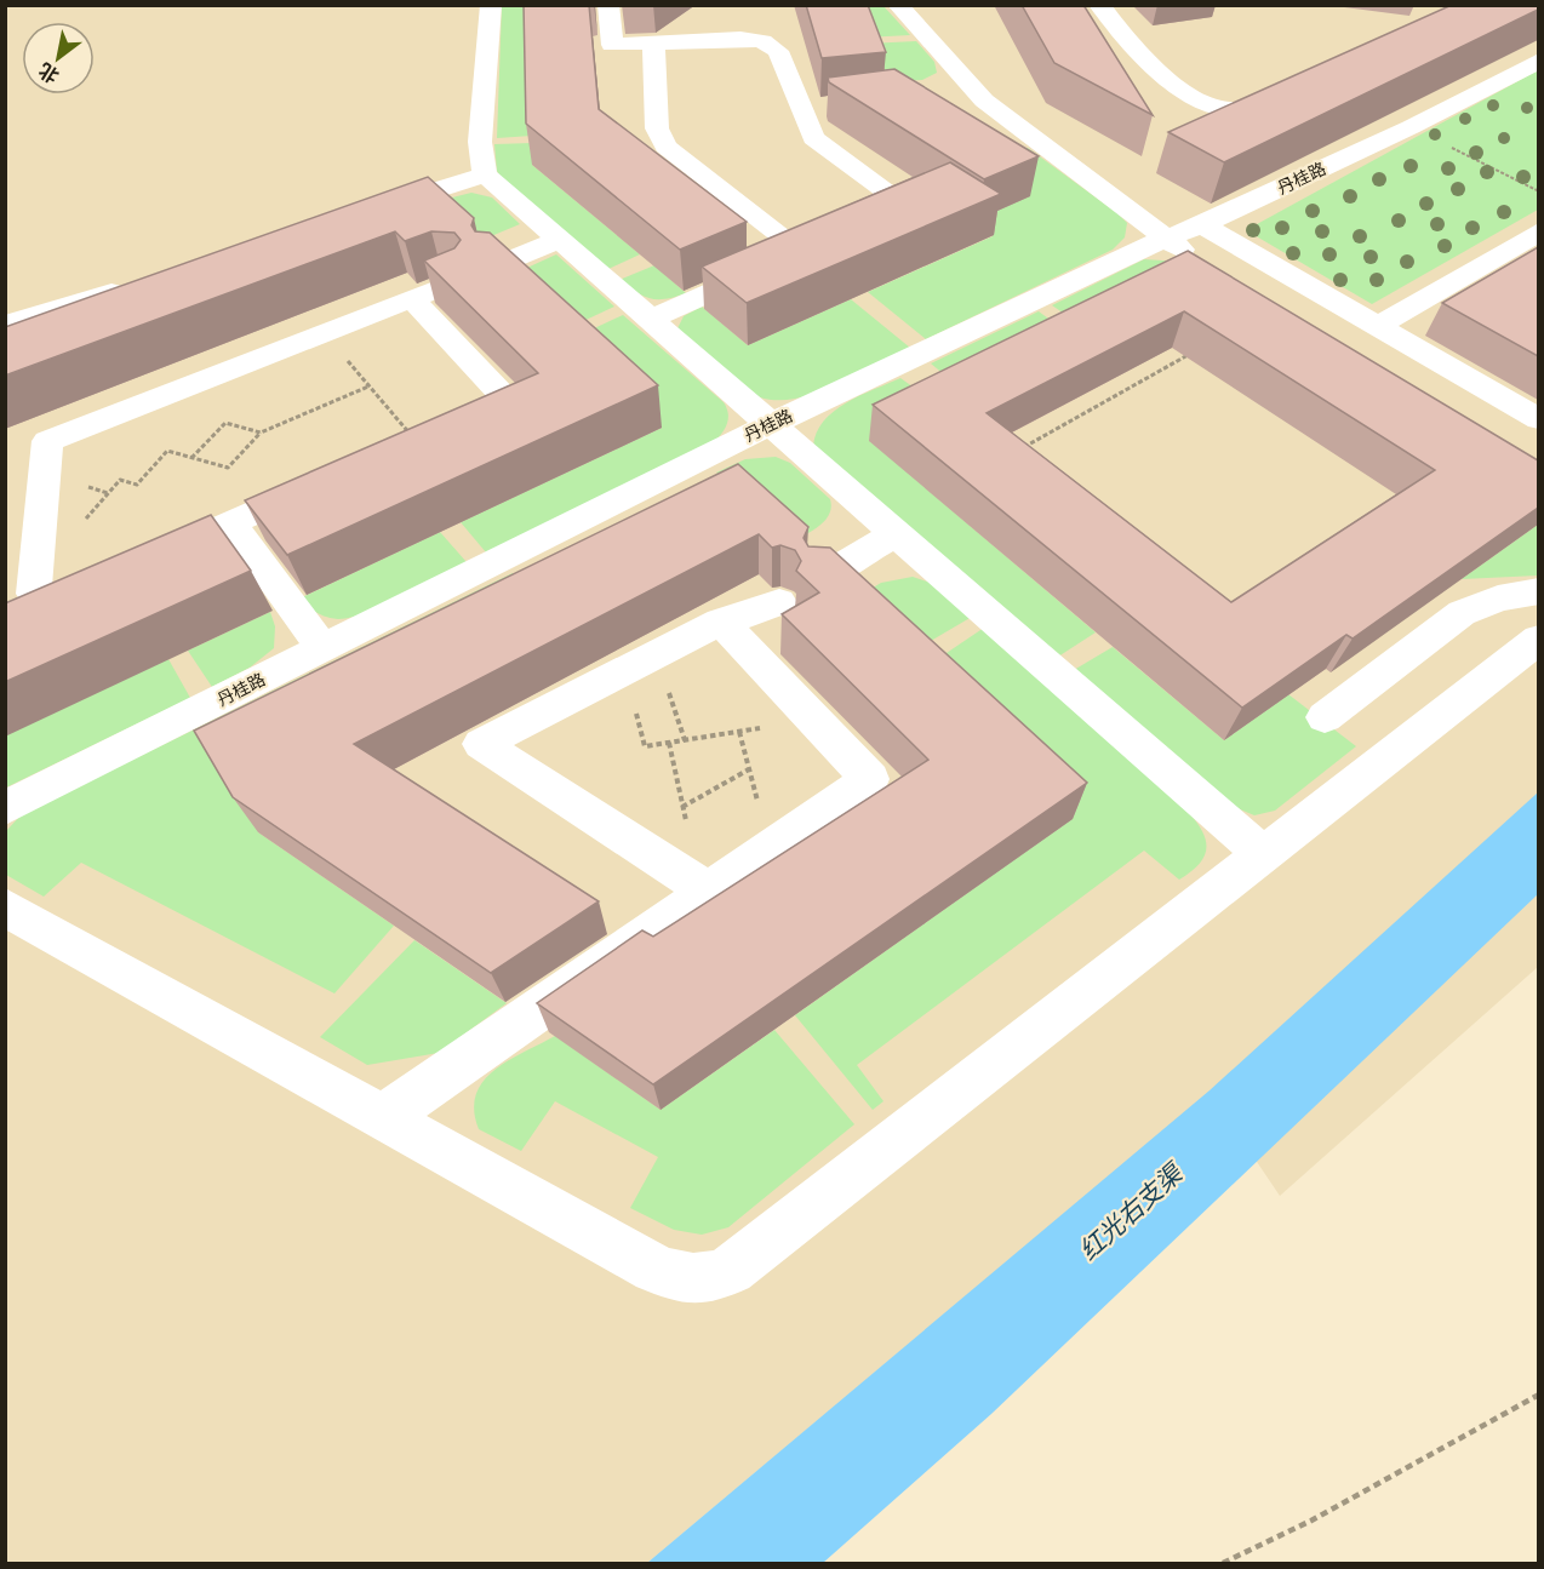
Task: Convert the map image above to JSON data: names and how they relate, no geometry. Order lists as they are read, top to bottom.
{
  "streets": {
    "street": ["丹桂路"]
  },
  "water": ["红光右支渠"],
  "north": "bottom left"
}
